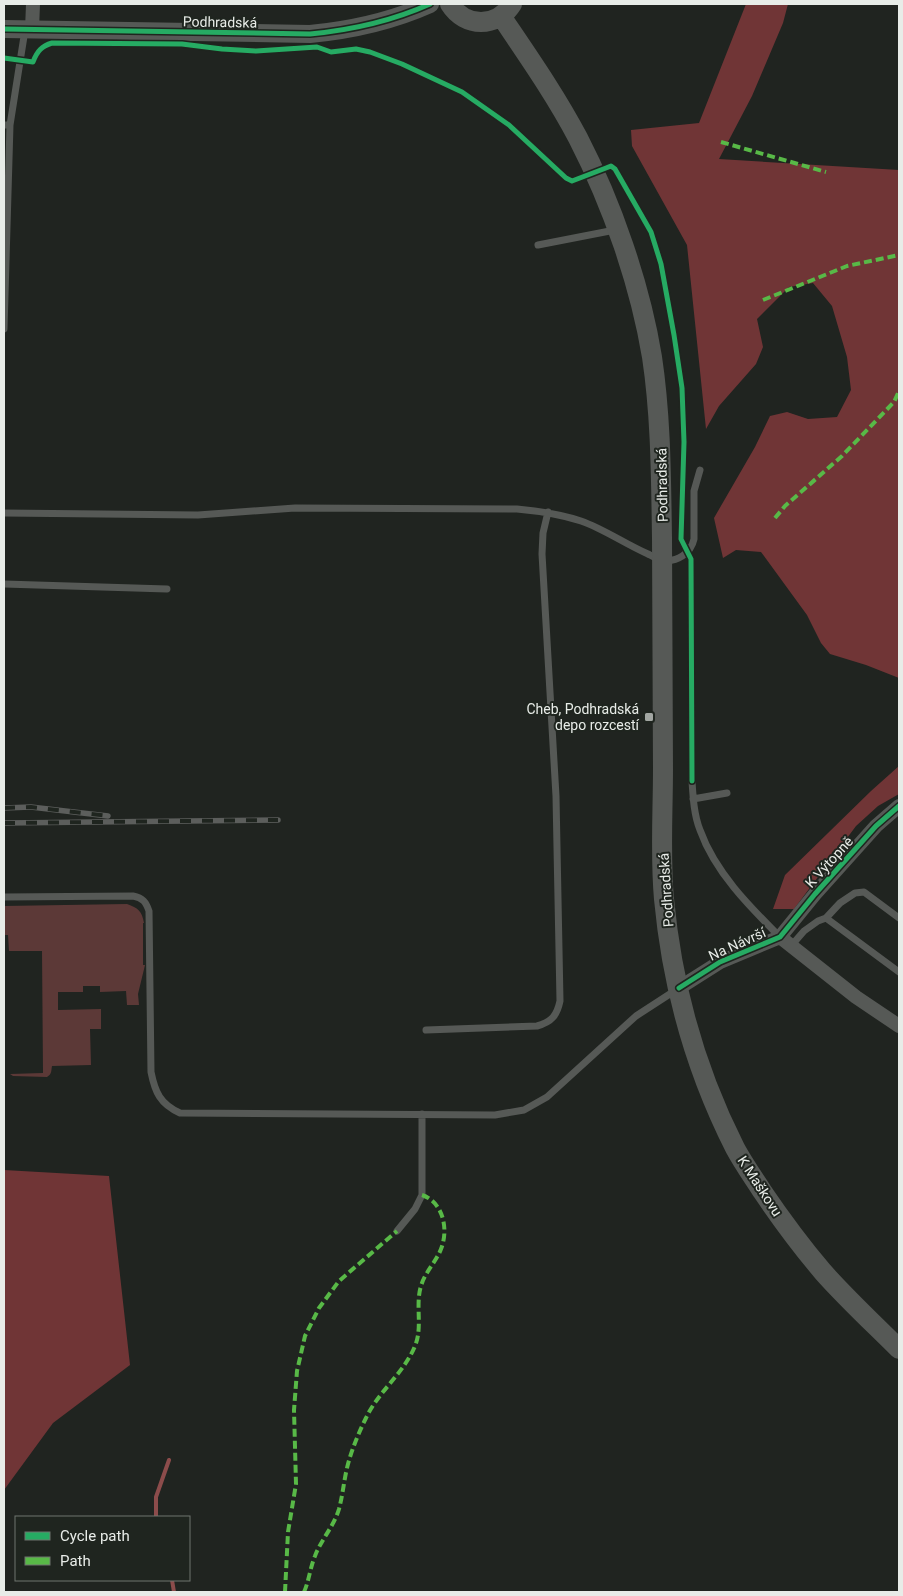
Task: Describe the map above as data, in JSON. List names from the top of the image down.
{
  "streets": {
    "main road": ["Podhradská", "K Maškovu"],
    "street": ["K Výtopně", "Na Návrší"]
  },
  "crossings": [
    ["Podhradská", "Na Návrší"],
    ["Podhradská", "K Maškovu"],
    ["K Výtopně", "Na Návrší"],
    ["Na Návrší", "K Maškovu"]
  ],
  "places": {
    "transit": ["Cheb, Podhradská depo rozcestí"]
  },
  "legend": ["Cycle path", "Path"]
}
